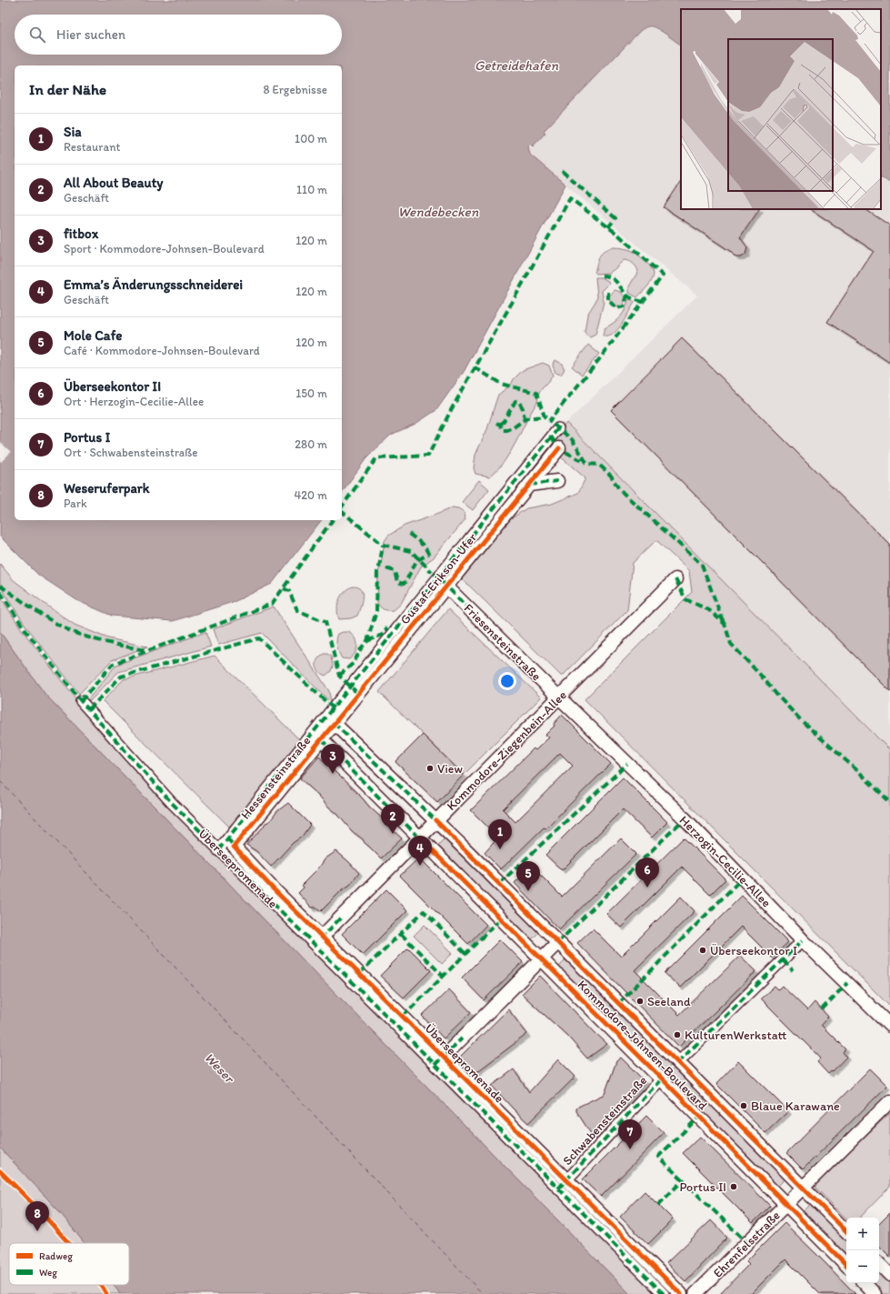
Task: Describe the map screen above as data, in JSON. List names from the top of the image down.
{
  "streets": {
    "street": [
      "Gustaf-Erikson-Ufer",
      "Friesensteinstraße",
      "Kommodore-Ziegenbein-Allee",
      "Hessensteinstraße",
      "Herzogin-Cecilie-Allee",
      "Überseepromenade",
      "Kommodore-Johnsen-Boulevard",
      "Schwabensteinstraße",
      "Ehrenfelsstraße"
    ]
  },
  "crossings": [
    ["Gustaf-Erikson-Ufer", "Friesensteinstraße"],
    ["Gustaf-Erikson-Ufer", "Hessensteinstraße"],
    ["Gustaf-Erikson-Ufer", "Kommodore-Johnsen-Boulevard"],
    ["Friesensteinstraße", "Kommodore-Ziegenbein-Allee"],
    ["Friesensteinstraße", "Herzogin-Cecilie-Allee"],
    ["Kommodore-Ziegenbein-Allee", "Herzogin-Cecilie-Allee"],
    ["Kommodore-Ziegenbein-Allee", "Überseepromenade"],
    ["Kommodore-Ziegenbein-Allee", "Kommodore-Johnsen-Boulevard"],
    ["Hessensteinstraße", "Überseepromenade"],
    ["Hessensteinstraße", "Kommodore-Johnsen-Boulevard"],
    ["Überseepromenade", "Schwabensteinstraße"],
    ["Kommodore-Johnsen-Boulevard", "Schwabensteinstraße"],
    ["Kommodore-Johnsen-Boulevard", "Ehrenfelsstraße"]
  ],
  "water": ["Getreidehafen", "Wendebecken", "Weser"],
  "places": [
    "View",
    "Überseekontor I",
    "Seeland",
    "KulturenWerkstatt",
    "Blaue Karawane",
    "Portus II"
  ],
  "legend": ["Radweg", "Weg"],
  "page": {
    "search": "Hier suchen",
    "heading": ["In der Nähe", "8 Ergebnisse"],
    "list": [
      {
        "mark": "1",
        "name": "Sia",
        "note": "Restaurant",
        "value": "100 m"
      },
      {
        "mark": "2",
        "name": "All About Beauty",
        "note": "Geschäft",
        "value": "110 m"
      },
      {
        "mark": "3",
        "name": "fitbox",
        "note": "Sport · Kommodore-Johnsen-Boulevard",
        "value": "120 m"
      },
      {
        "mark": "4",
        "name": "Emma’s Änderungsschneiderei",
        "note": "Geschäft",
        "value": "120 m"
      },
      {
        "mark": "5",
        "name": "Mole Cafe",
        "note": "Café · Kommodore-Johnsen-Boulevard",
        "value": "120 m"
      },
      {
        "mark": "6",
        "name": "Überseekontor II",
        "note": "Ort · Herzogin-Cecilie-Allee",
        "value": "150 m"
      },
      {
        "mark": "7",
        "name": "Portus I",
        "note": "Ort · Schwabensteinstraße",
        "value": "280 m"
      },
      {
        "mark": "8",
        "name": "Weseruferpark",
        "note": "Park",
        "value": "420 m"
      }
    ],
    "pins": [
      "3",
      "2",
      "1",
      "4",
      "6",
      "5",
      "7",
      "8"
    ],
    "map_buttons": ["+", "−"]
  }
}
